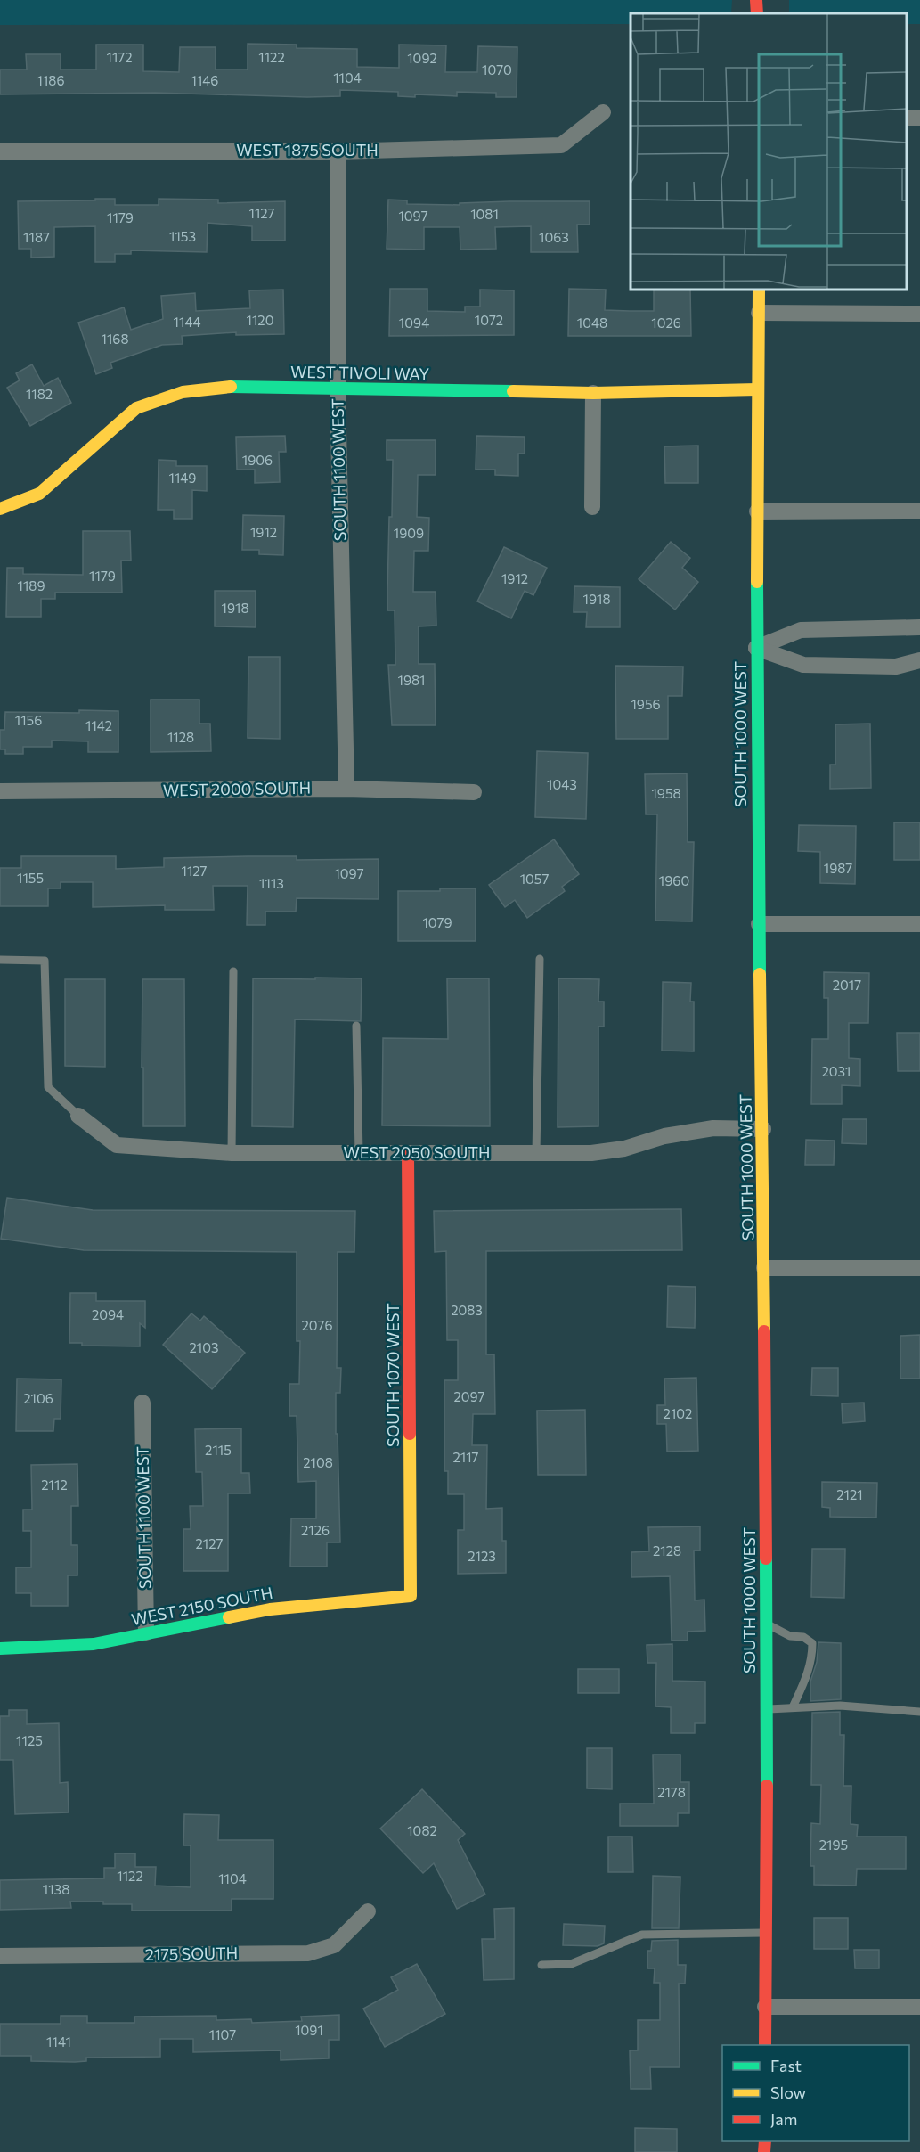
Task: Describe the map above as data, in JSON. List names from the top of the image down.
{
  "streets": {
    "main road": [
      "WEST TIVOLI WAY",
      "SOUTH 1000 WEST",
      "SOUTH 1070 WEST",
      "WEST 2150 SOUTH"
    ],
    "street": [
      "WEST 1875 SOUTH",
      "SOUTH 1100 WEST",
      "WEST 2000 SOUTH",
      "WEST 2050 SOUTH",
      "2175 SOUTH"
    ]
  },
  "crossings": [
    ["WEST 1875 SOUTH", "SOUTH 1100 WEST"],
    ["WEST TIVOLI WAY", "SOUTH 1100 WEST"],
    ["WEST TIVOLI WAY", "SOUTH 1000 WEST"],
    ["SOUTH 1100 WEST", "WEST 2000 SOUTH"],
    ["SOUTH 1100 WEST", "WEST 2150 SOUTH"],
    ["SOUTH 1000 WEST", "WEST 2050 SOUTH"],
    ["WEST 2050 SOUTH", "SOUTH 1070 WEST"],
    ["SOUTH 1070 WEST", "WEST 2150 SOUTH"]
  ],
  "house_numbers": [
    "1172",
    "1122",
    "1092",
    "1070",
    "1104",
    "1186",
    "1146",
    "1127",
    "1081",
    "1097",
    "1179",
    "1153",
    "1187",
    "1063",
    "1120",
    "1072",
    "1144",
    "1094",
    "1048",
    "1026",
    "1168",
    "1182",
    "1906",
    "1149",
    "1912",
    "1909",
    "1179",
    "1912",
    "1189",
    "1918",
    "1918",
    "1981",
    "1956",
    "1156",
    "1142",
    "1128",
    "1043",
    "1958",
    "1987",
    "1127",
    "1097",
    "1155",
    "1057",
    "1960",
    "1113",
    "1079",
    "2017",
    "2031",
    "2083",
    "2094",
    "2076",
    "2103",
    "2097",
    "2106",
    "2102",
    "2115",
    "2117",
    "2108",
    "2112",
    "2121",
    "2126",
    "2127",
    "2128",
    "2123",
    "1125",
    "2178",
    "1082",
    "2195",
    "1122",
    "1104",
    "1138",
    "1091",
    "1107",
    "1141"
  ],
  "legend": ["Fast", "Slow", "Jam"]
}
